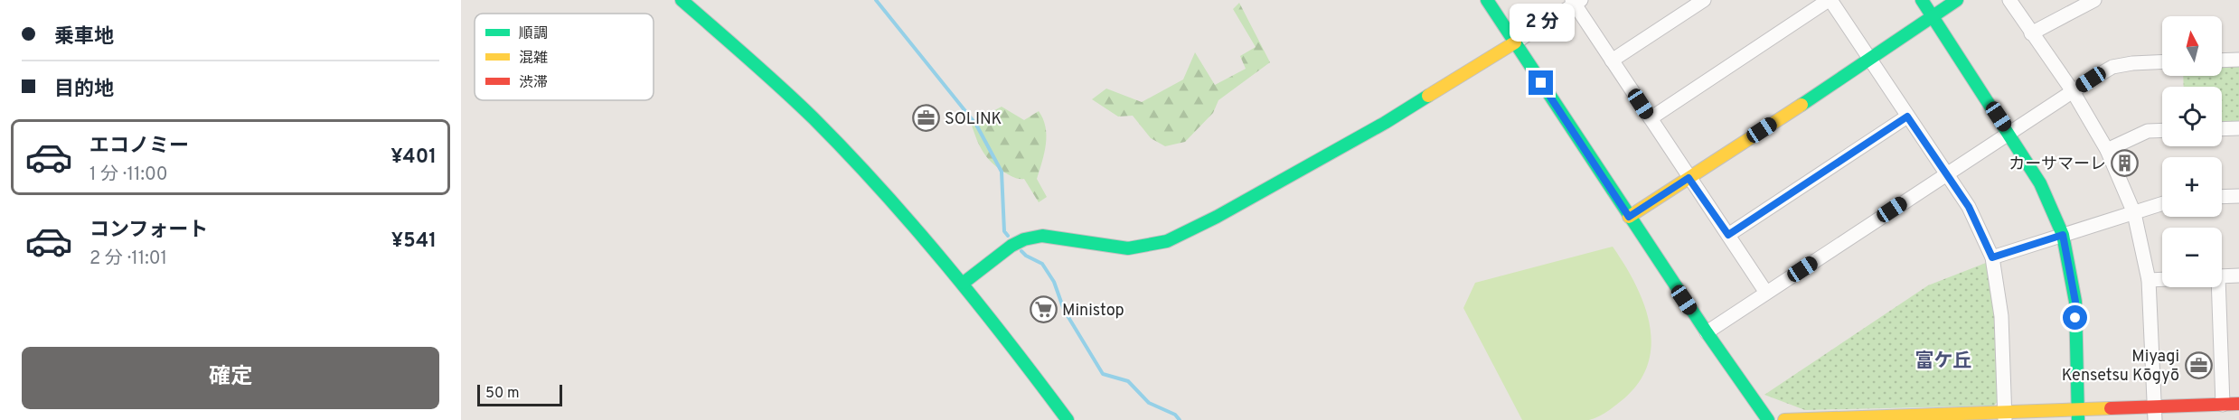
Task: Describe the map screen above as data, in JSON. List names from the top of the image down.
{
  "districts": ["富ケ丘"],
  "places": {
    "office": ["SOLINK", "Miyagi Kensetsu Kōgyō"],
    "building": ["カーサマーレ"],
    "supermarket": ["Ministop"]
  },
  "legend": ["順調", "混雑", "渋滞"],
  "scale_bar": "50 m",
  "north": "top",
  "page": {
    "banner": ["乗車地", "目的地"],
    "bubble": "2 分",
    "map_buttons": ["+", "−"],
    "list": [
      {
        "name": "エコノミー",
        "note": "1 分 · 11:00",
        "value": "¥401"
      },
      {
        "name": "コンフォート",
        "note": "2 分 · 11:01",
        "value": "¥541"
      }
    ],
    "buttons": "確定",
    "scale": "50 m"
  }
}
